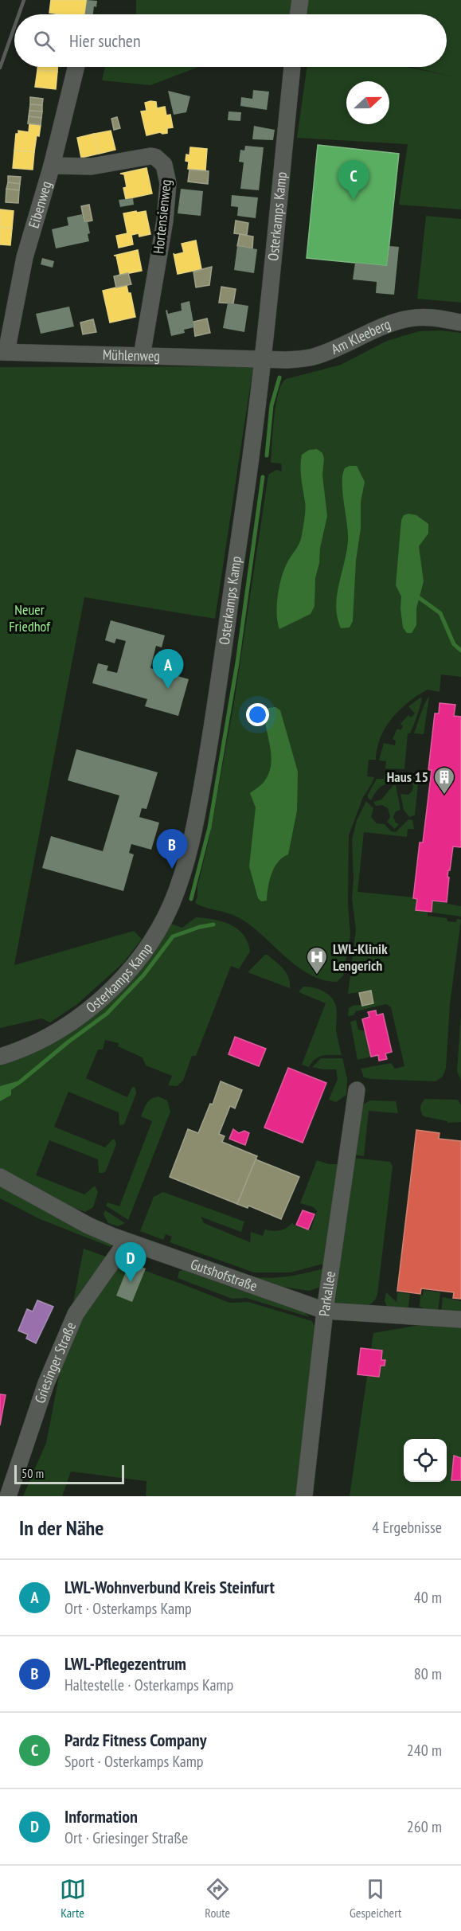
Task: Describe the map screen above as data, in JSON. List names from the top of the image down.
{
  "streets": {
    "street": [
      "Eibenweg",
      "Hortensienweg",
      "Osterkamps Kamp",
      "Am Kleeberg",
      "Mühlenweg",
      "Gutshofstraße",
      "Parkallee",
      "Griesinger Straße"
    ]
  },
  "crossings": [
    ["Eibenweg", "Hortensienweg"],
    ["Eibenweg", "Mühlenweg"],
    ["Hortensienweg", "Mühlenweg"],
    ["Osterkamps Kamp", "Am Kleeberg"],
    ["Osterkamps Kamp", "Mühlenweg"],
    ["Am Kleeberg", "Mühlenweg"],
    ["Gutshofstraße", "Parkallee"],
    ["Gutshofstraße", "Griesinger Straße"]
  ],
  "parks": ["Neuer Friedhof"],
  "places": {
    "building": ["Haus 15"],
    "hospital": ["LWL-Klinik Lengerich"]
  },
  "scale_bar": "50 m",
  "north": "right",
  "page": {
    "search": "Hier suchen",
    "pins": [
      "C",
      "A",
      "B",
      "D"
    ],
    "scale": "50 m",
    "heading": ["In der Nähe", "4 Ergebnisse"],
    "list": [
      {
        "mark": "A",
        "name": "LWL-Wohnverbund Kreis Steinfurt",
        "note": "Ort · Osterkamps Kamp",
        "value": "40 m"
      },
      {
        "mark": "B",
        "name": "LWL-Pflegezentrum",
        "note": "Haltestelle · Osterkamps Kamp",
        "value": "80 m"
      },
      {
        "mark": "C",
        "name": "Pardz Fitness Company",
        "note": "Sport · Osterkamps Kamp",
        "value": "240 m"
      },
      {
        "mark": "D",
        "name": "Information",
        "note": "Ort · Griesinger Straße",
        "value": "260 m"
      }
    ],
    "nav": ["Karte", "Route", "Gespeichert"]
  }
}
